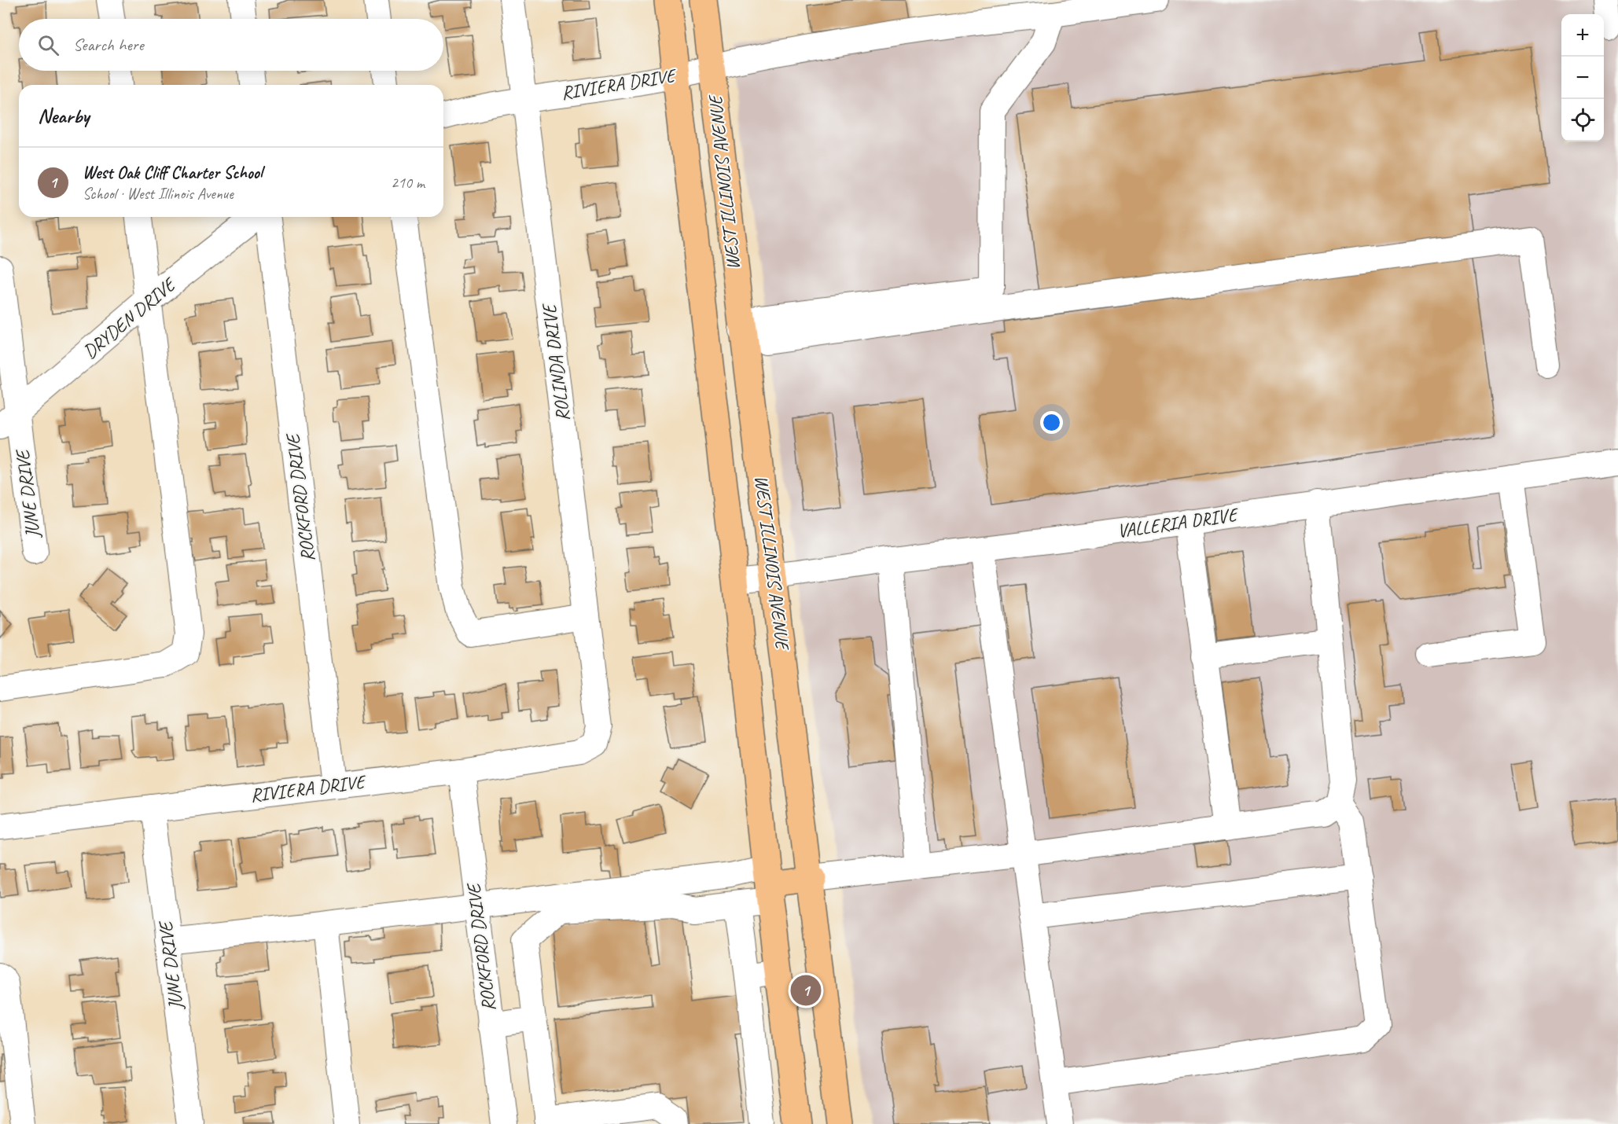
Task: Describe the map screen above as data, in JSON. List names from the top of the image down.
{
  "streets": {
    "main road": ["WEST ILLINOIS AVENUE"],
    "street": [
      "RIVIERA DRIVE",
      "DRYDEN DRIVE",
      "ROLINDA DRIVE",
      "JUNE DRIVE",
      "ROCKFORD DRIVE",
      "VALLERIA DRIVE"
    ]
  },
  "crossings": [
    ["RIVIERA DRIVE", "WEST ILLINOIS AVENUE"],
    ["RIVIERA DRIVE", "ROLINDA DRIVE"],
    ["RIVIERA DRIVE", "JUNE DRIVE"],
    ["RIVIERA DRIVE", "ROCKFORD DRIVE"],
    ["WEST ILLINOIS AVENUE", "VALLERIA DRIVE"],
    ["DRYDEN DRIVE", "JUNE DRIVE"]
  ],
  "page": {
    "map_buttons": ["+", "−"],
    "search": "Search here",
    "heading": "Nearby",
    "list": [
      {
        "mark": "1",
        "name": "West Oak Cliff Charter School",
        "note": "School · West Illinois Avenue",
        "value": "210 m"
      }
    ],
    "pins": "1"
  }
}
